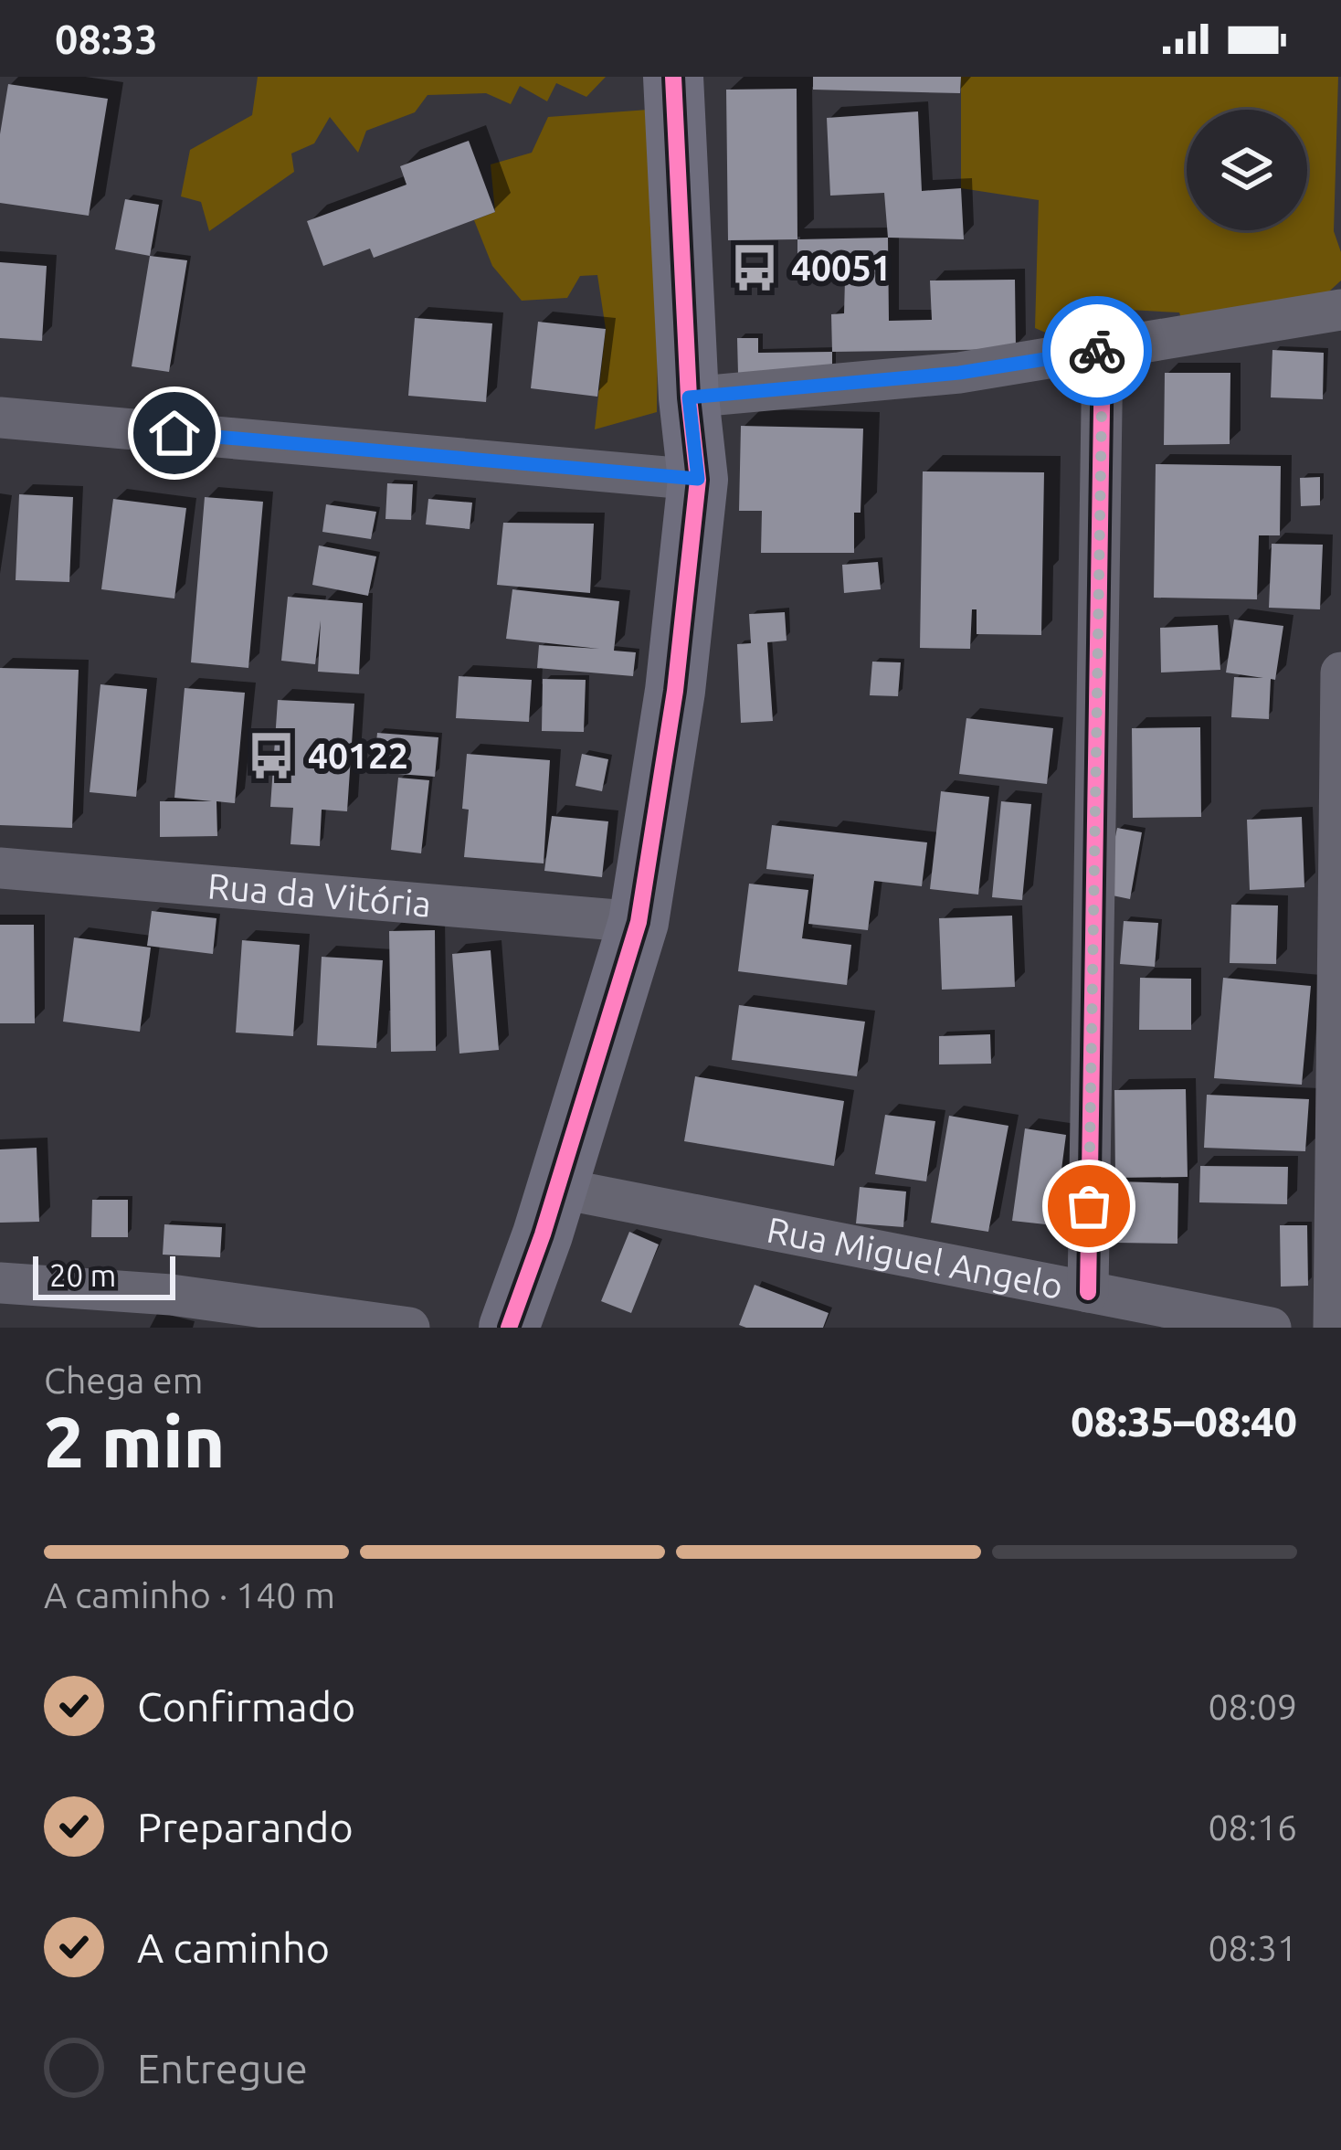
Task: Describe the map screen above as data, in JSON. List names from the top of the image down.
{
  "streets": {
    "street": ["Rua da Vitória", "Rua Miguel Angelo"]
  },
  "places": {
    "bus stop": ["40051", "40122"]
  },
  "scale_bar": "20 m",
  "page": {
    "status": "08:33",
    "scale": "20 m",
    "heading": ["2 min", "Chega em", "08:35–08:40"],
    "bar": "A caminho · 140 m",
    "list": [
      ["Confirmado", "08:09"],
      ["Preparando", "08:16"],
      ["A caminho", "08:31"],
      "Entregue"
    ]
  }
}
